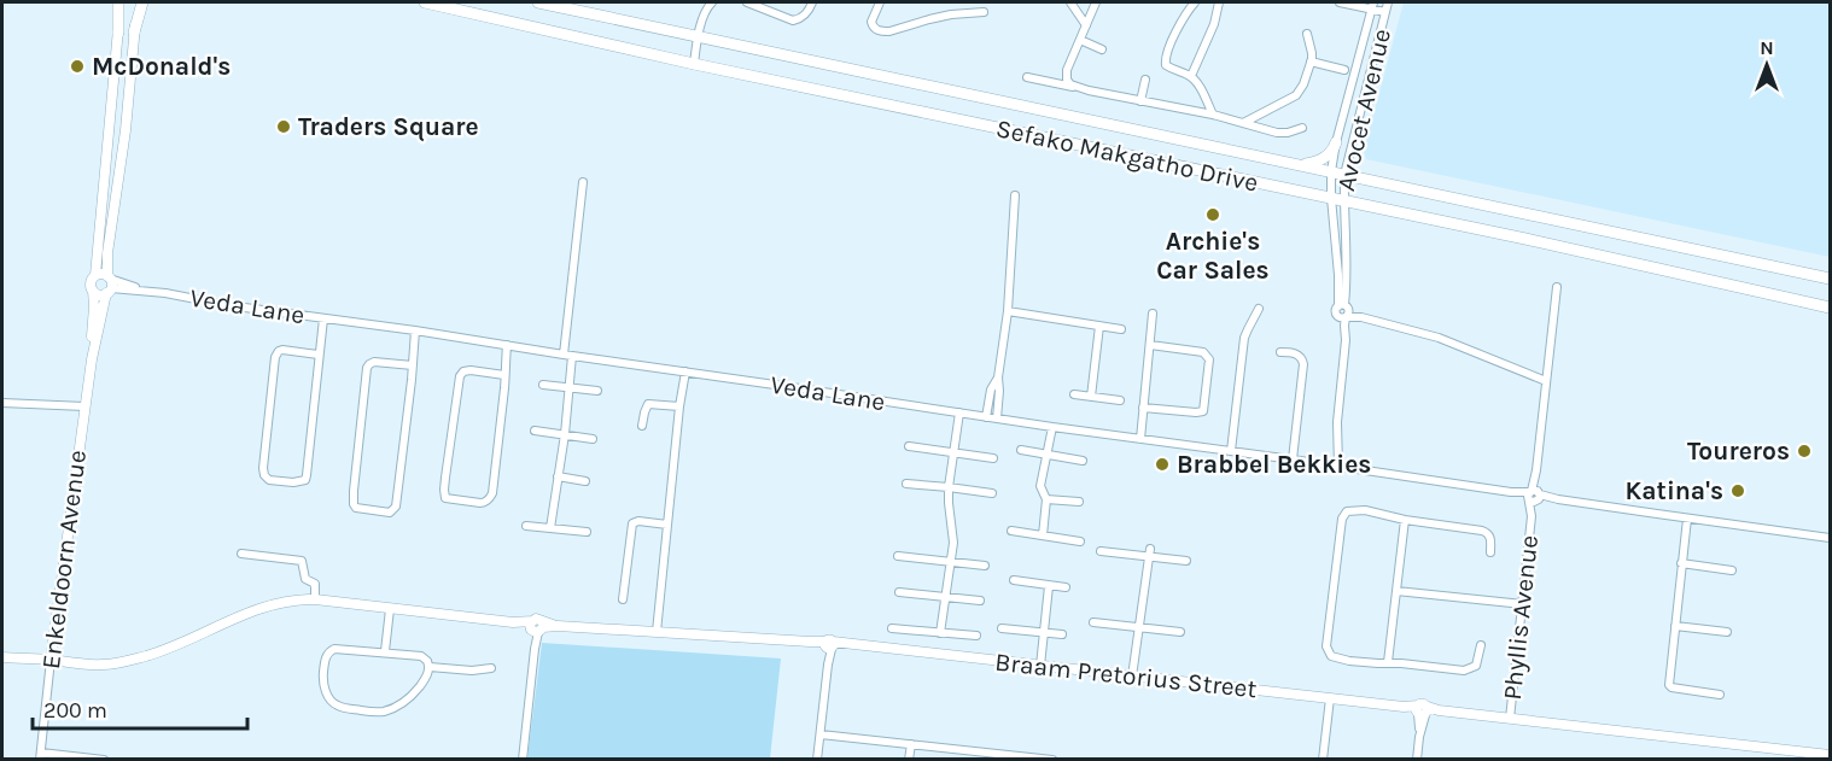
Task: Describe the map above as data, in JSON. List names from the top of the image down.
{
  "streets": {
    "main road": ["Sefako Makgatho Drive"],
    "street": [
      "Avocet Avenue",
      "Veda Lane",
      "Enkeldoorn Avenue",
      "Phyllis Avenue",
      "Braam Pretorius Street"
    ]
  },
  "crossings": [
    ["Avocet Avenue", "Sefako Makgatho Drive"],
    ["Veda Lane", "Enkeldoorn Avenue"],
    ["Veda Lane", "Phyllis Avenue"],
    ["Enkeldoorn Avenue", "Braam Pretorius Street"]
  ],
  "places": [
    "McDonald's",
    "Traders Square",
    "Archie's Car Sales",
    "Toureros",
    "Brabbel Bekkies",
    "Katina's"
  ],
  "scale_bar": "200 m",
  "north": "top"
}
